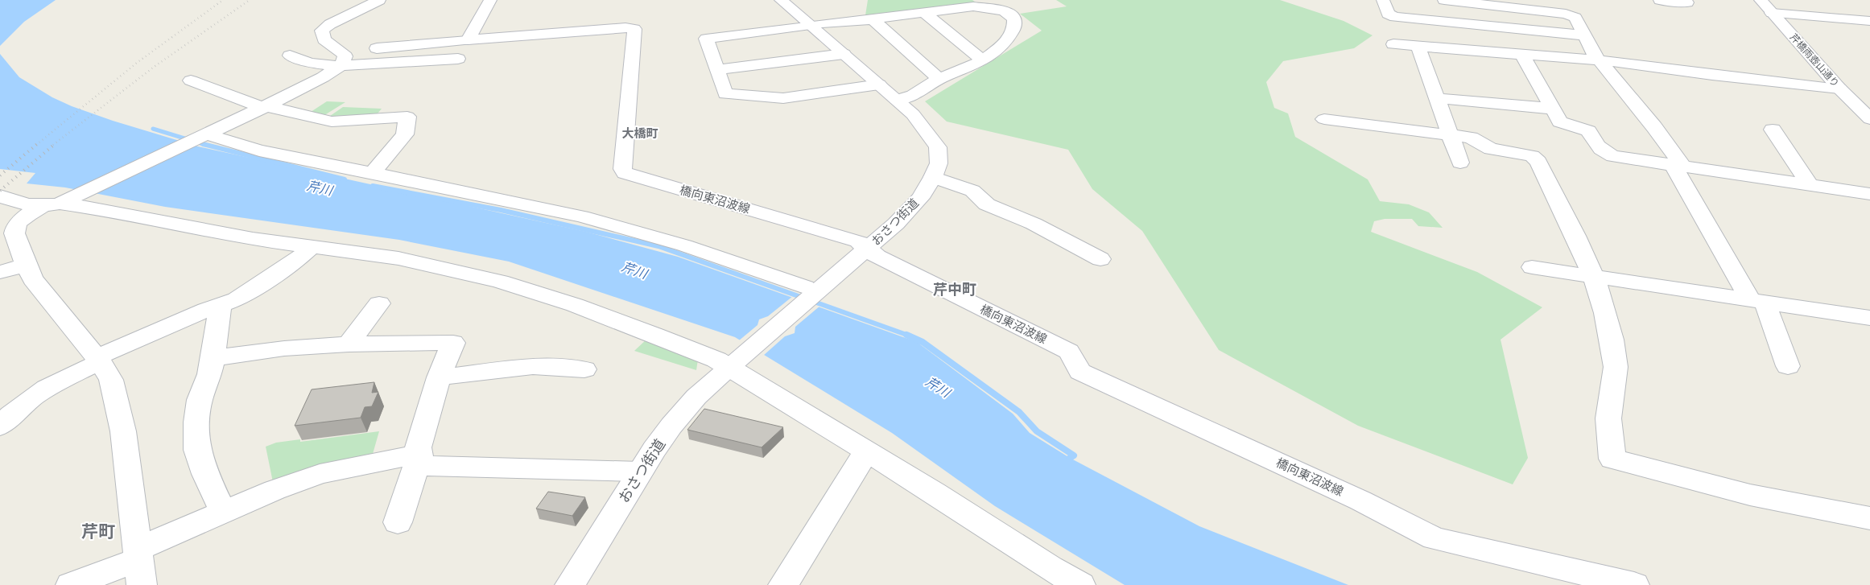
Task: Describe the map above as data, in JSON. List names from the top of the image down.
{
  "streets": {
    "street": ["芹橋雨壺山通り", "橋向東沼波線", "おさつ街道"]
  },
  "crossings": [
    ["橋向東沼波線", "おさつ街道"]
  ],
  "districts": ["大橋町", "芹中町", "芹町"],
  "water": ["芹川"]
}
